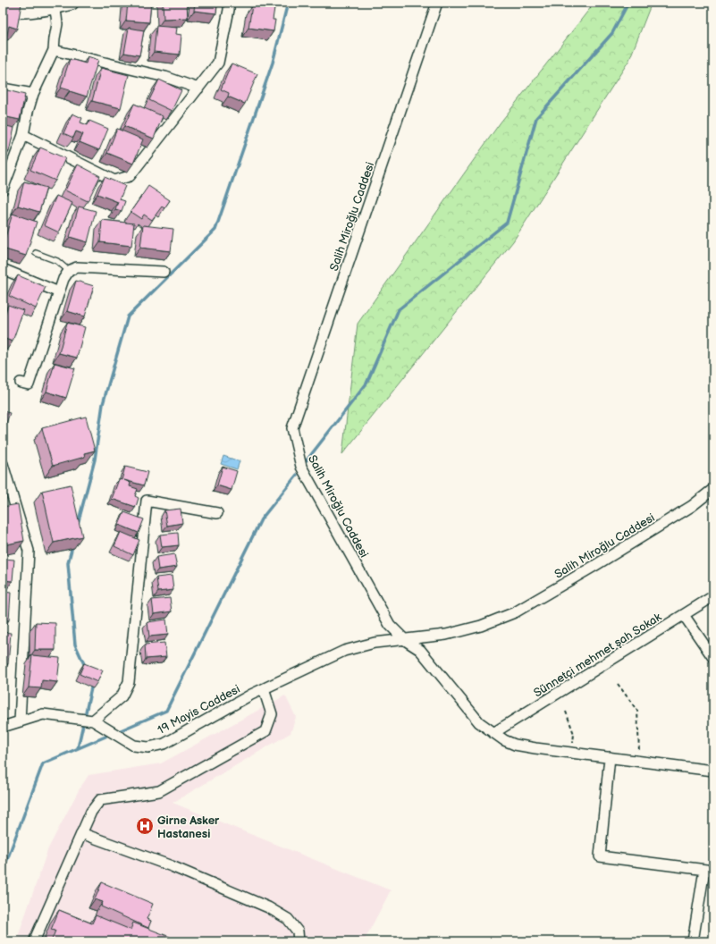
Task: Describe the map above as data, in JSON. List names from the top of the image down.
{
  "streets": {
    "street": ["Salih Miroğlu Caddesi", "Sünnetçi mehmet şah Sokak", "19 Mayis Caddesi"]
  },
  "crossings": [
    ["Salih Miroğlu Caddesi", "19 Mayis Caddesi"]
  ],
  "places": {
    "hospital": ["Girne Asker Hastanesi"]
  }
}
